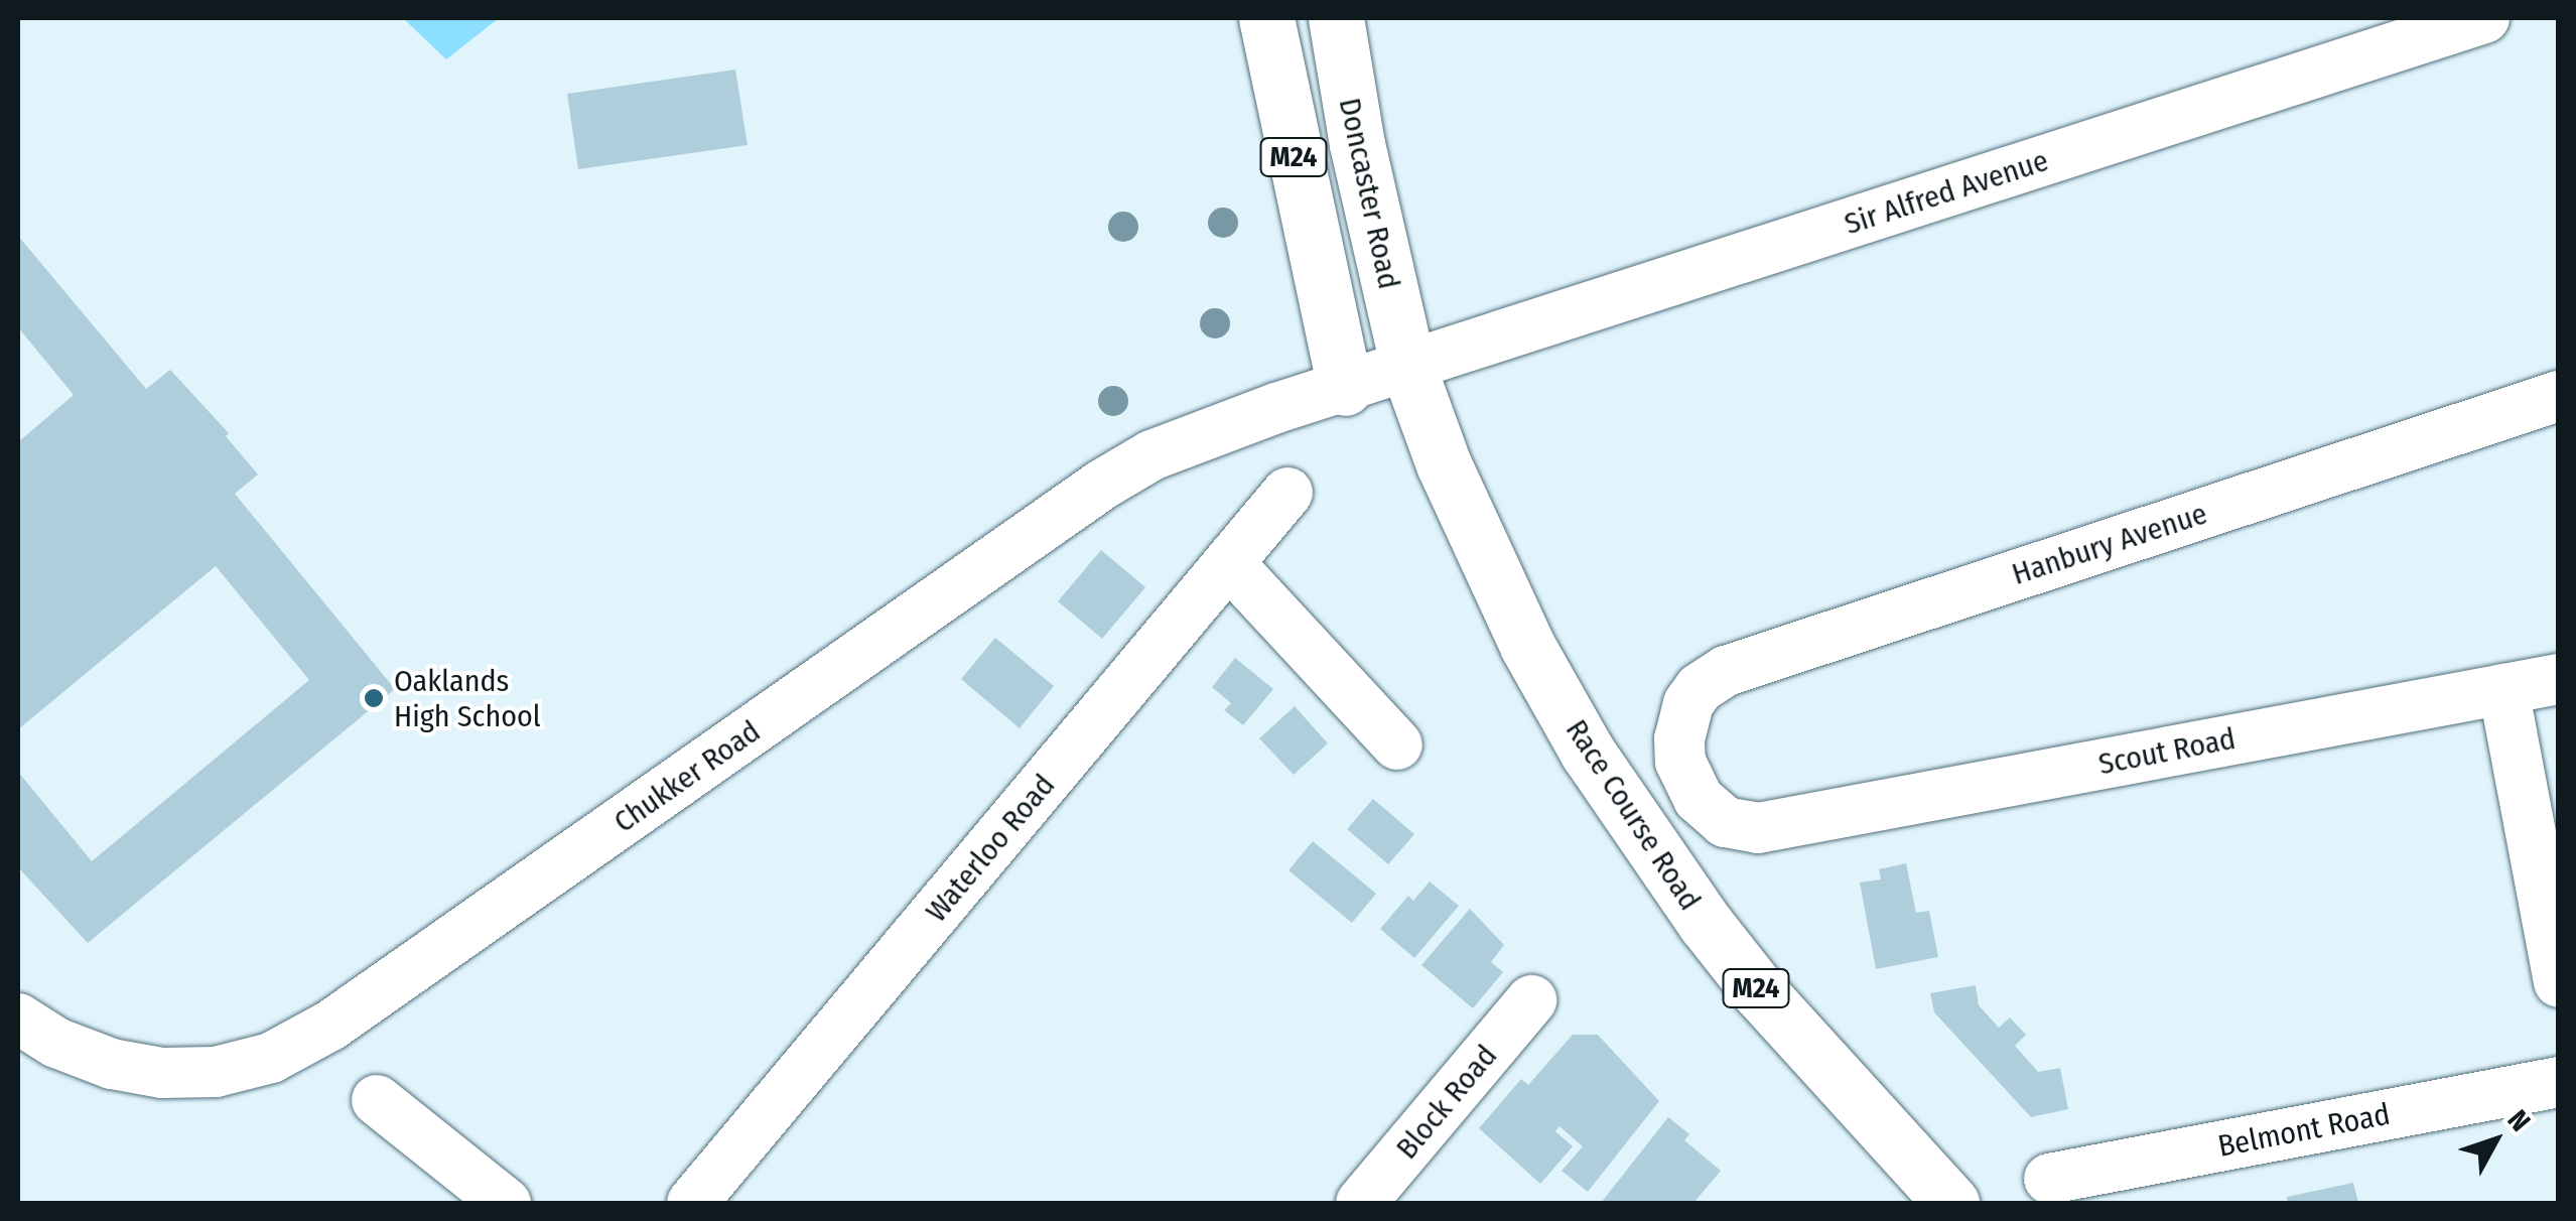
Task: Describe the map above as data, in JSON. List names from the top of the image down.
{
  "streets": {
    "main road": ["M24", "Doncaster Road", "Race Course Road"],
    "street": [
      "Sir Alfred Avenue",
      "Hanbury Avenue",
      "Scout Road",
      "Chukker Road",
      "Waterloo Road",
      "Block Road",
      "Belmont Road"
    ]
  },
  "crossings": [
    ["M24", "Sir Alfred Avenue"],
    ["M24", "Chukker Road"],
    ["Sir Alfred Avenue", "Doncaster Road"],
    ["Sir Alfred Avenue", "Chukker Road"],
    ["Sir Alfred Avenue", "Race Course Road"],
    ["Doncaster Road", "Race Course Road"],
    ["Hanbury Avenue", "Scout Road"]
  ],
  "places": ["Oaklands High School"],
  "north": "top right"
}
